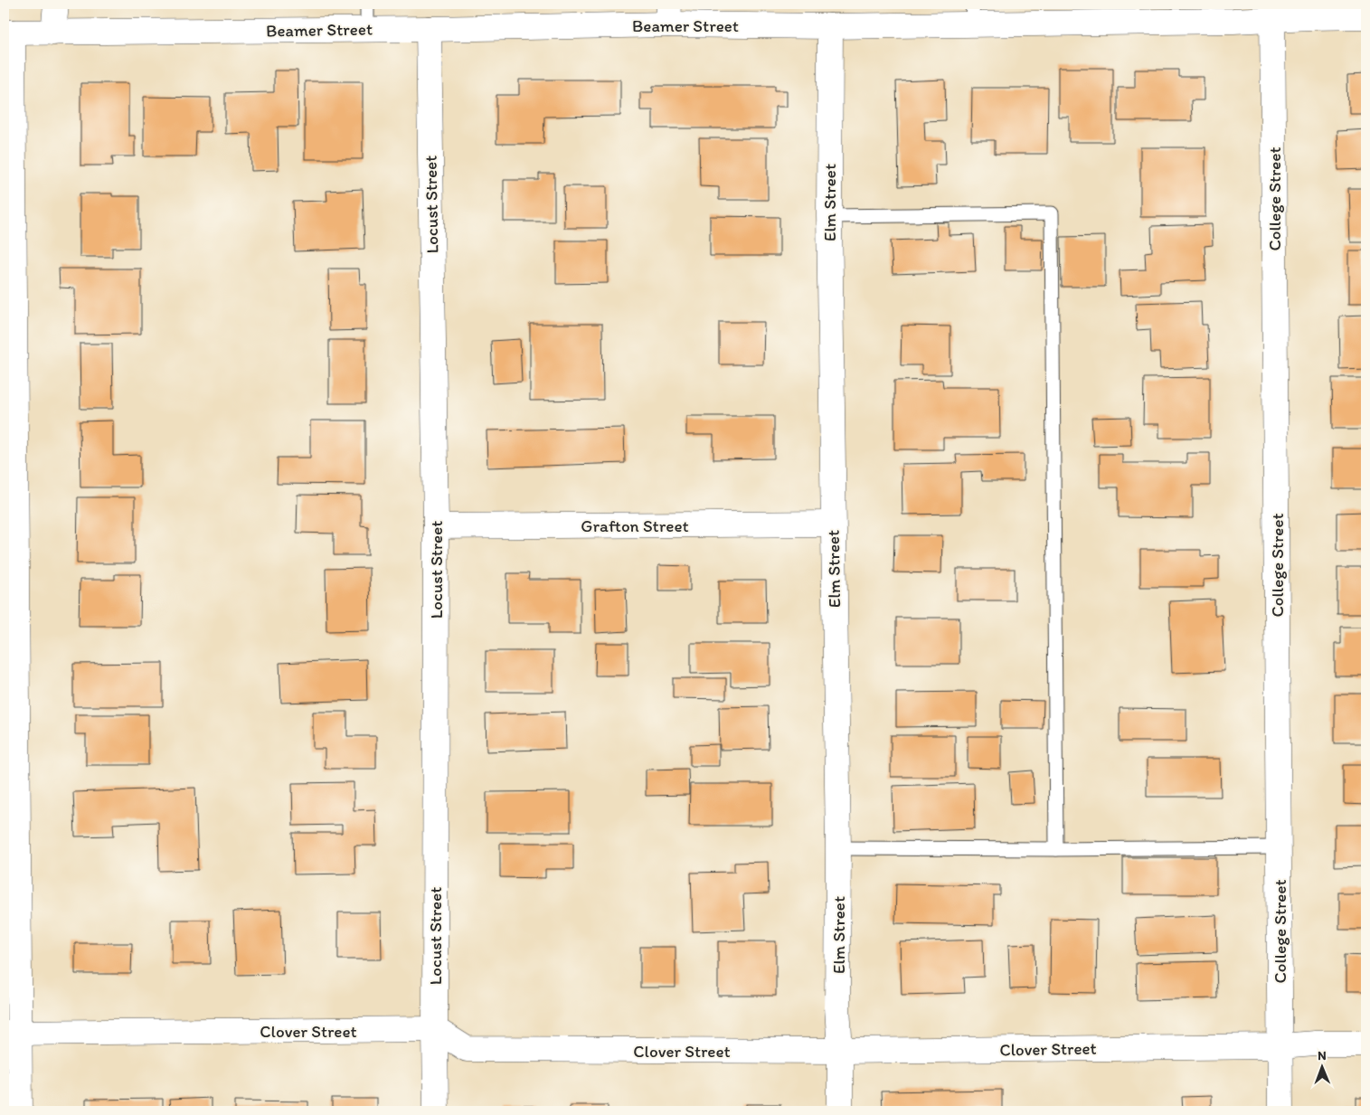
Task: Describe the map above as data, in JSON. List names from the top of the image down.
{
  "streets": {
    "street": [
      "Beamer Street",
      "College Street",
      "Elm Street",
      "Locust Street",
      "Grafton Street",
      "Clover Street"
    ]
  },
  "crossings": [
    ["Beamer Street", "College Street"],
    ["Beamer Street", "Elm Street"],
    ["Beamer Street", "Locust Street"],
    ["College Street", "Clover Street"],
    ["Elm Street", "Grafton Street"],
    ["Elm Street", "Clover Street"],
    ["Locust Street", "Grafton Street"],
    ["Locust Street", "Clover Street"]
  ],
  "north": "top"
}
